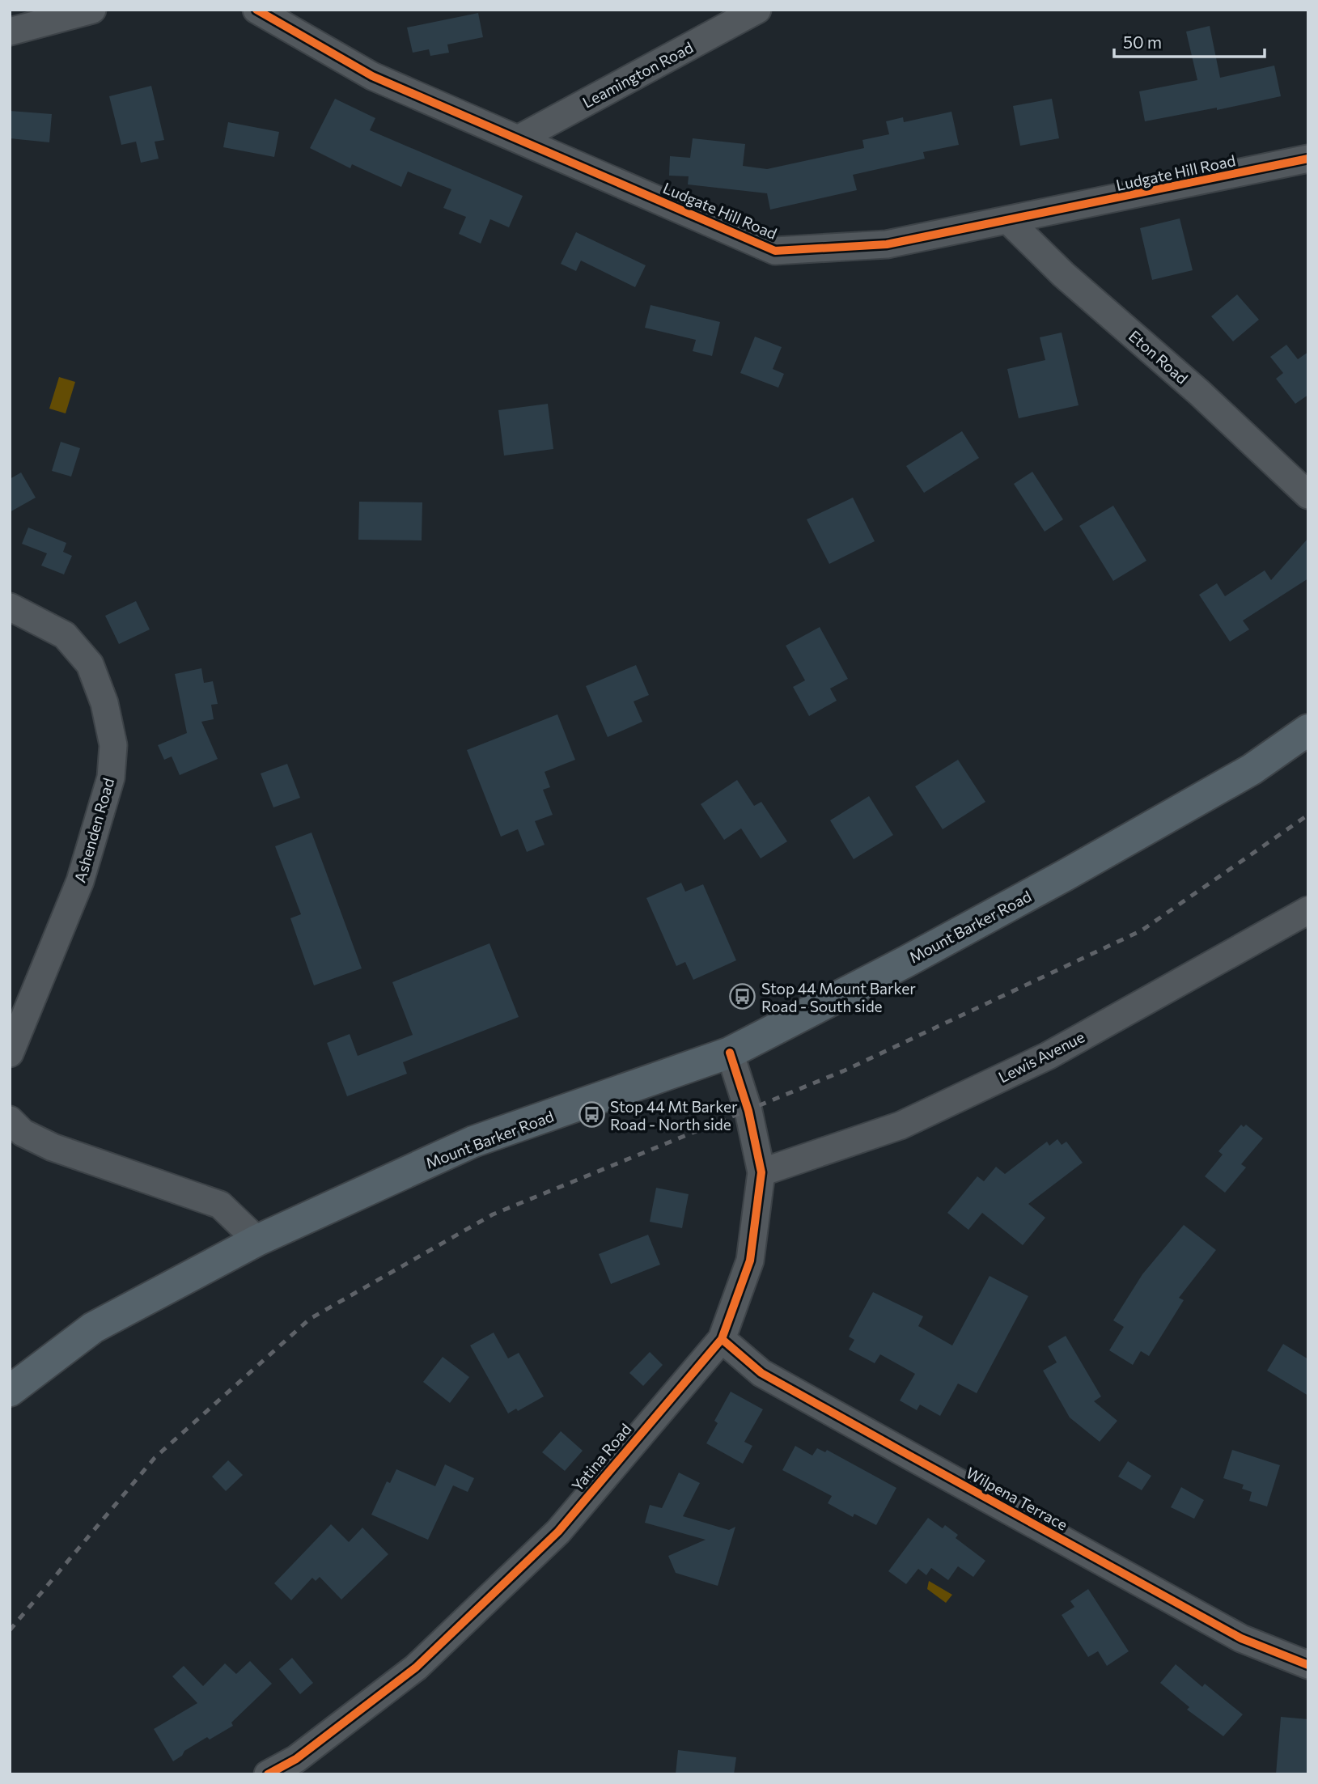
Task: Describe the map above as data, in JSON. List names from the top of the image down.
{
  "streets": {
    "main road": ["Mount Barker Road"],
    "street": [
      "Leamington Road",
      "Ludgate Hill Road",
      "Eton Road",
      "Ashenden Road",
      "Lewis Avenue",
      "Yatina Road",
      "Wilpena Terrace"
    ]
  },
  "crossings": [
    ["Leamington Road", "Ludgate Hill Road"],
    ["Ludgate Hill Road", "Eton Road"],
    ["Mount Barker Road", "Yatina Road"],
    ["Lewis Avenue", "Yatina Road"],
    ["Yatina Road", "Wilpena Terrace"]
  ],
  "places": {
    "bus stop": ["Stop 44 Mount Barker Road - South side", "Stop 44 Mt Barker Road - North side"]
  },
  "scale_bar": "50 m"
}
